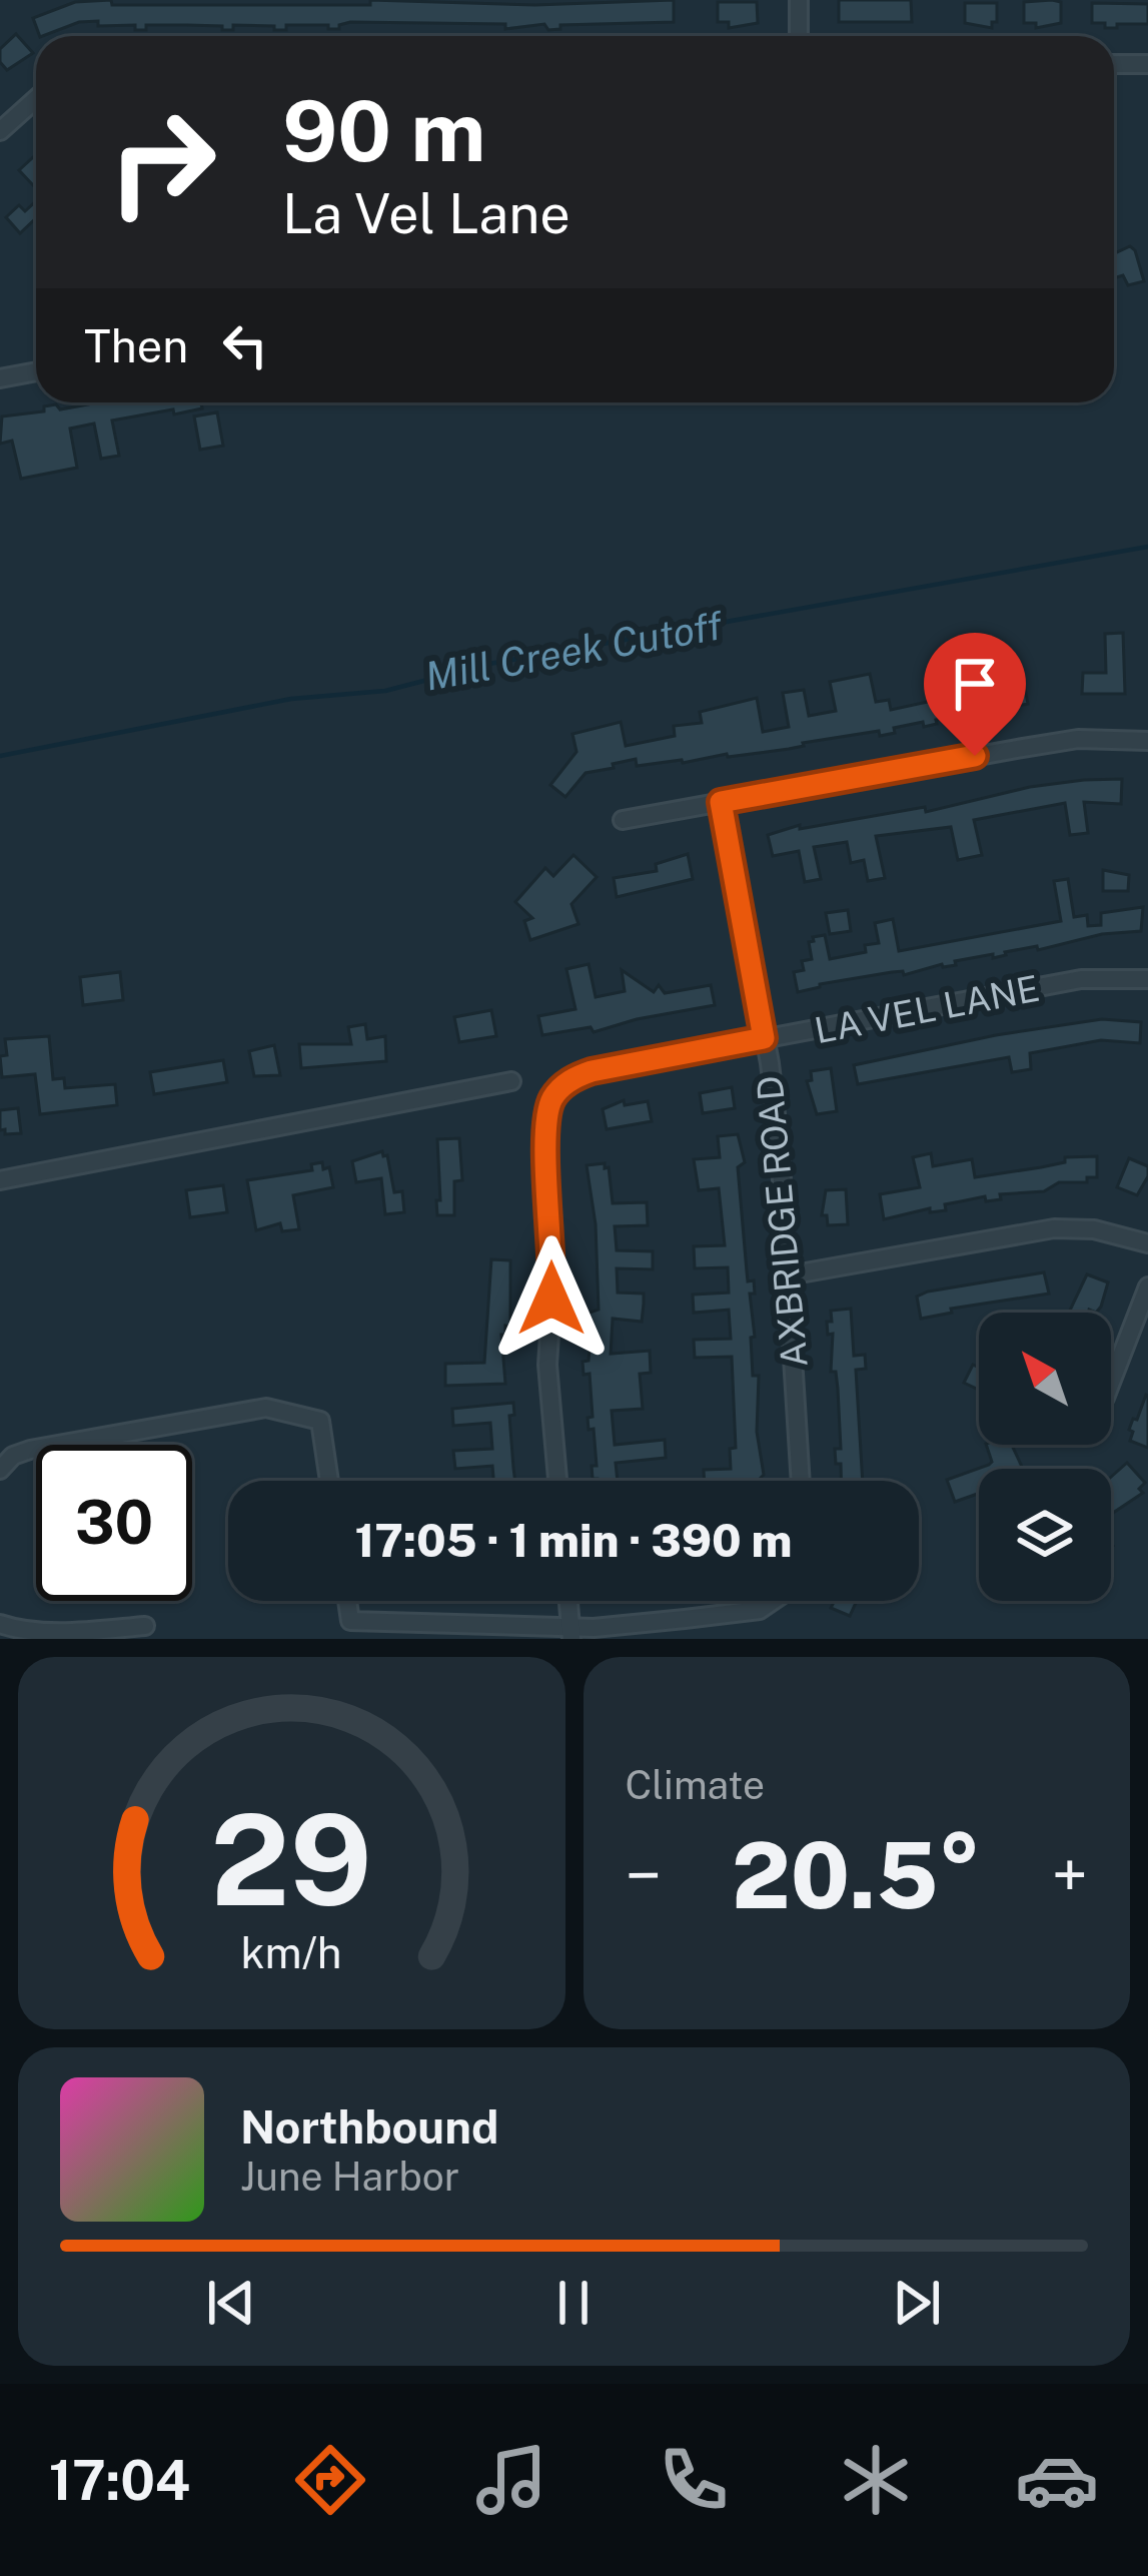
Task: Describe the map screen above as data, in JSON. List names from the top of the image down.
{
  "streets": {
    "street": ["LA VEL LANE", "AXBRIDGE ROAD"]
  },
  "crossings": [
    ["LA VEL LANE", "AXBRIDGE ROAD"]
  ],
  "water": ["Mill Creek Cutoff"],
  "north": "top left",
  "page": {
    "turn": ["90 m", "La Vel Lane"],
    "then": "Then",
    "limit": "30",
    "trip": "17:05 · 1 min · 390 m",
    "tile": "Climate",
    "heat": ["−", "20.5°", "+"],
    "song": ["Northbound", "June Harbor"],
    "tabs": "17:04",
    "gauge": ["29", "km/h"]
  }
}
